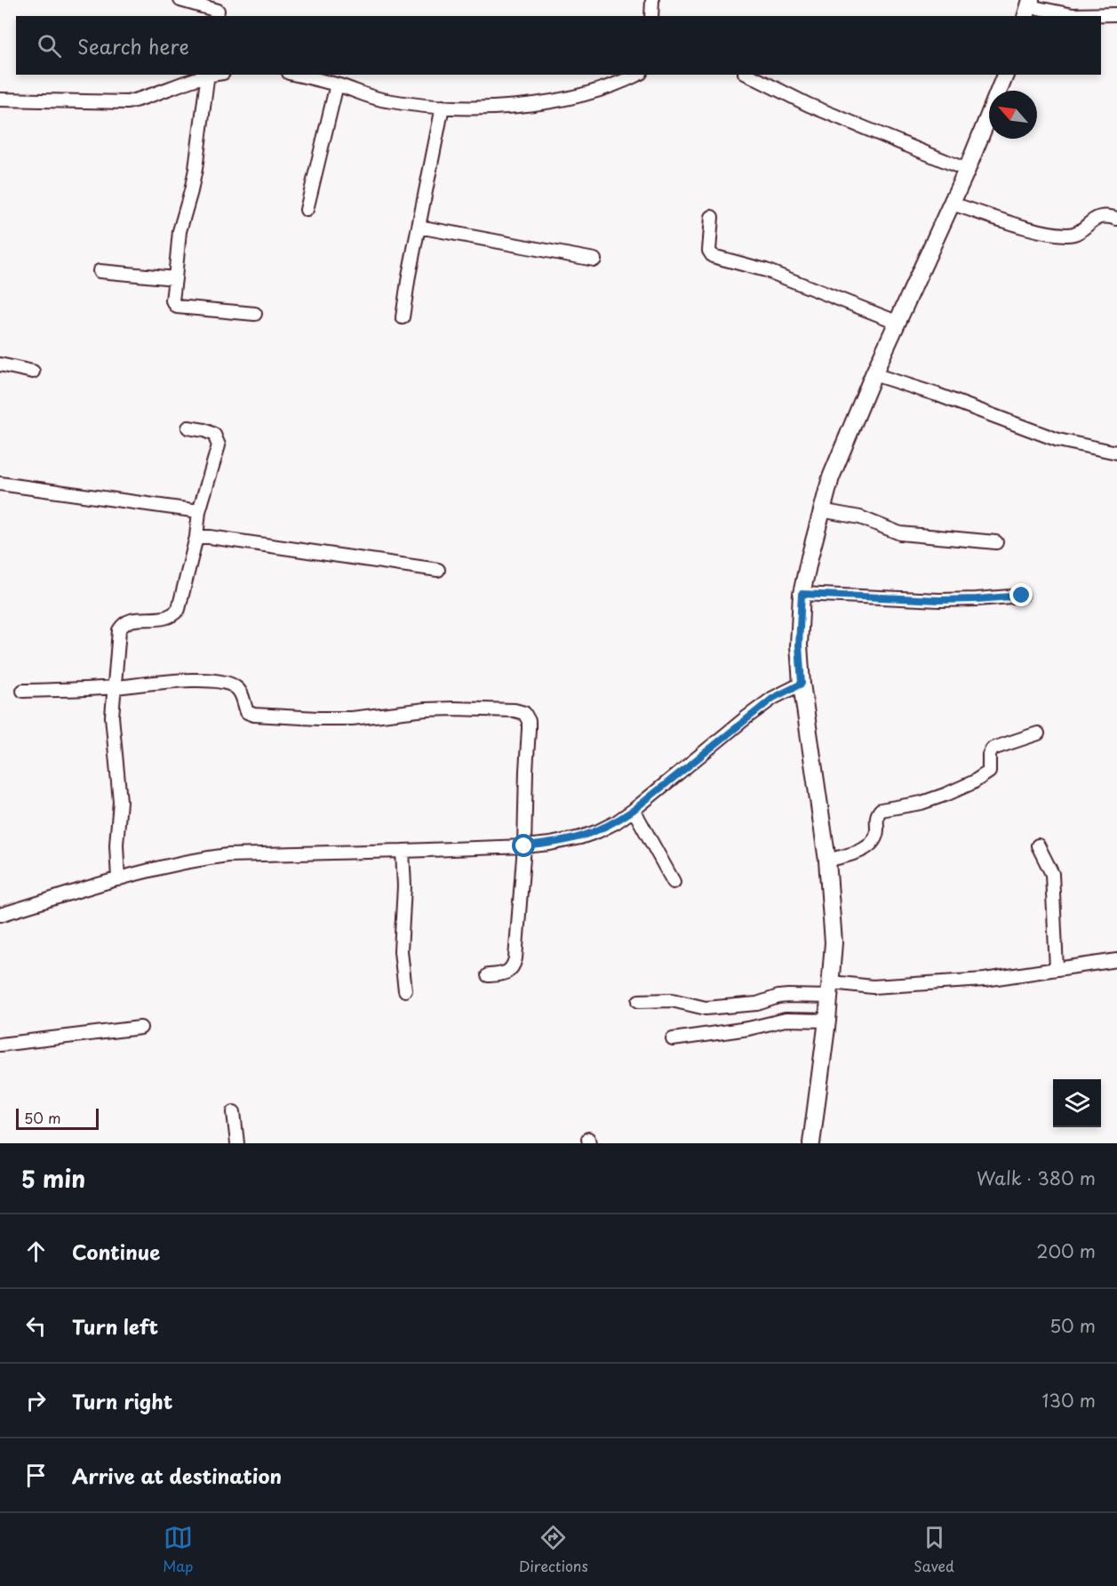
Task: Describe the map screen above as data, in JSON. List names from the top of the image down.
{
  "scale_bar": "50 m",
  "north": "top left",
  "page": {
    "search": "Search here",
    "scale": "50 m",
    "heading": ["5 min", "Walk · 380 m"],
    "list": [
      ["Continue", "200 m"],
      ["Turn left", "50 m"],
      ["Turn right", "130 m"],
      "Arrive at destination"
    ],
    "nav": ["Map", "Directions", "Saved"]
  }
}
